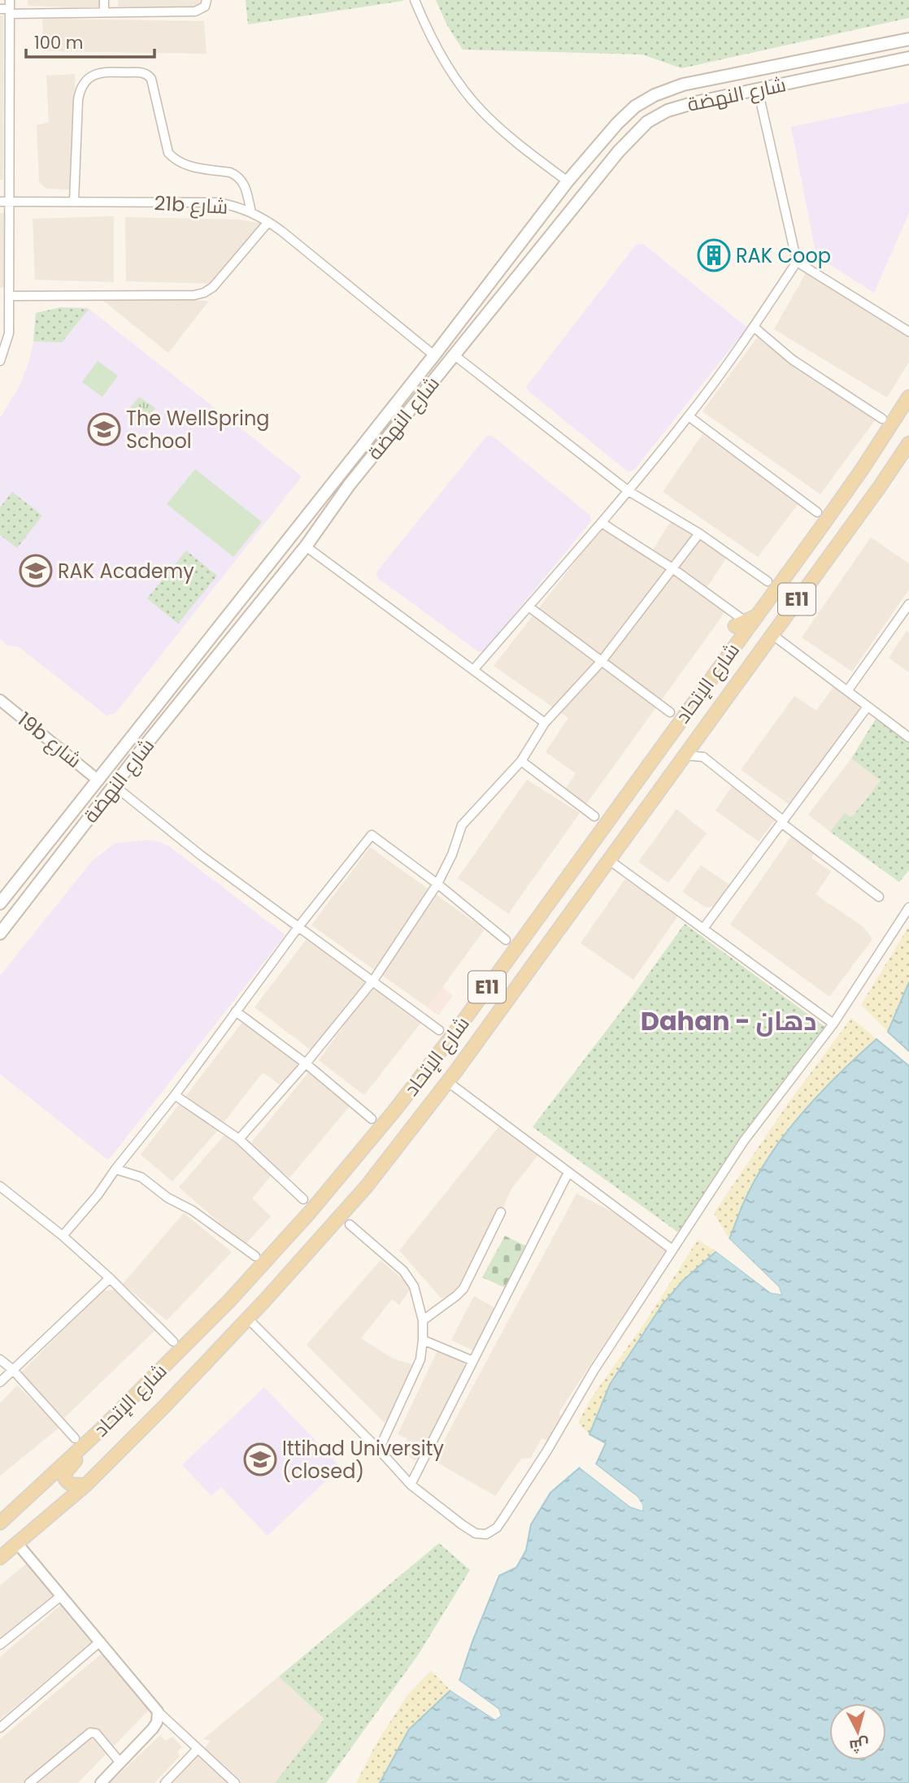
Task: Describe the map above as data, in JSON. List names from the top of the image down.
{
  "streets": {
    "main road": ["شارع النهضة", "E11", "شارع الإتحاد"],
    "street": ["21b شارع", "19b شارع"]
  },
  "crossings": [
    ["شارع النهضة", "21b شارع"],
    ["شارع النهضة", "19b شارع"]
  ],
  "districts": ["Dahan - دهان"],
  "places": {
    "building": ["RAK Coop"],
    "school or university": ["The WellSpring School", "RAK Academy", "Ittihad University (closed)"]
  },
  "scale_bar": "100 m",
  "north": "bottom"
}
